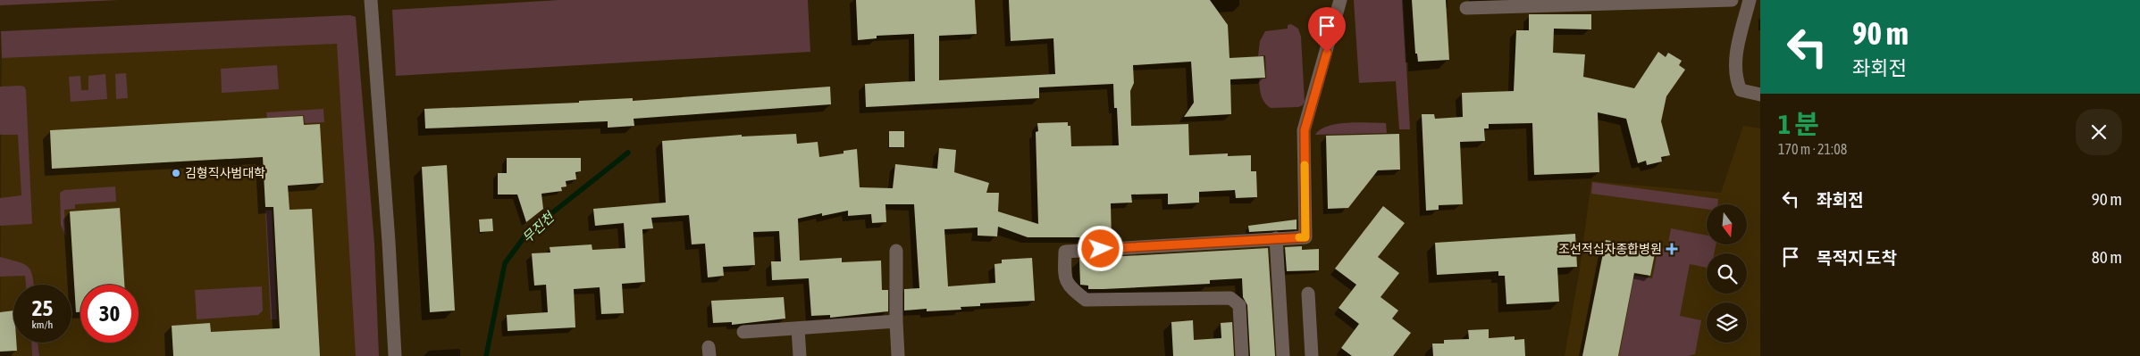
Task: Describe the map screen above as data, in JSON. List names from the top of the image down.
{
  "water": ["무진천"],
  "places": {
    "other": ["김형직사범대학"],
    "health": ["조선적십자종합병원"]
  },
  "north": "bottom",
  "page": {
    "turn": ["90 m", "좌회전"],
    "heading": ["1 분", "170 m · 21:08"],
    "list": [
      {
        "name": "좌회전",
        "value": "90 m"
      },
      {
        "name": "목적지 도착",
        "value": "80 m"
      }
    ],
    "speed": "25 km/h",
    "limit": "30"
  }
}
